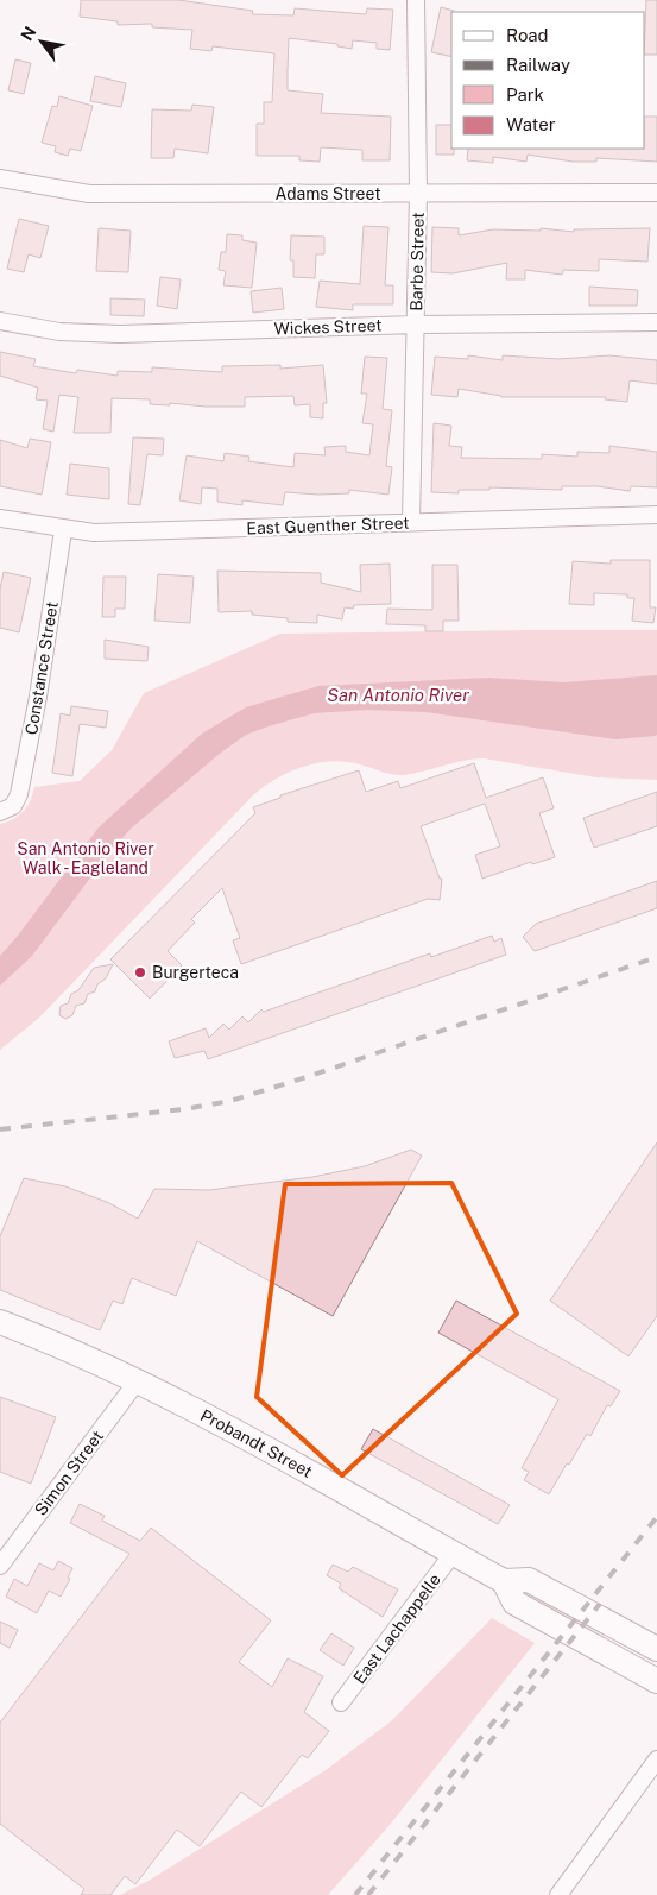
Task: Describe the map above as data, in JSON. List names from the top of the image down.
{
  "streets": {
    "main road": ["Probandt Street"],
    "street": [
      "Adams Street",
      "Barbe Street",
      "Wickes Street",
      "East Guenther Street",
      "Constance Street",
      "Simon Street",
      "East Lachappelle"
    ]
  },
  "crossings": [
    ["Adams Street", "Barbe Street"],
    ["Barbe Street", "Wickes Street"],
    ["Barbe Street", "East Guenther Street"],
    ["East Guenther Street", "Constance Street"],
    ["Probandt Street", "Simon Street"],
    ["Probandt Street", "East Lachappelle"]
  ],
  "water": ["San Antonio River"],
  "parks": ["San Antonio River Walk - Eagleland"],
  "places": ["Burgerteca"],
  "legend": [
    "Road",
    "Railway",
    "Park",
    "Water"
  ],
  "north": "top left"
}
